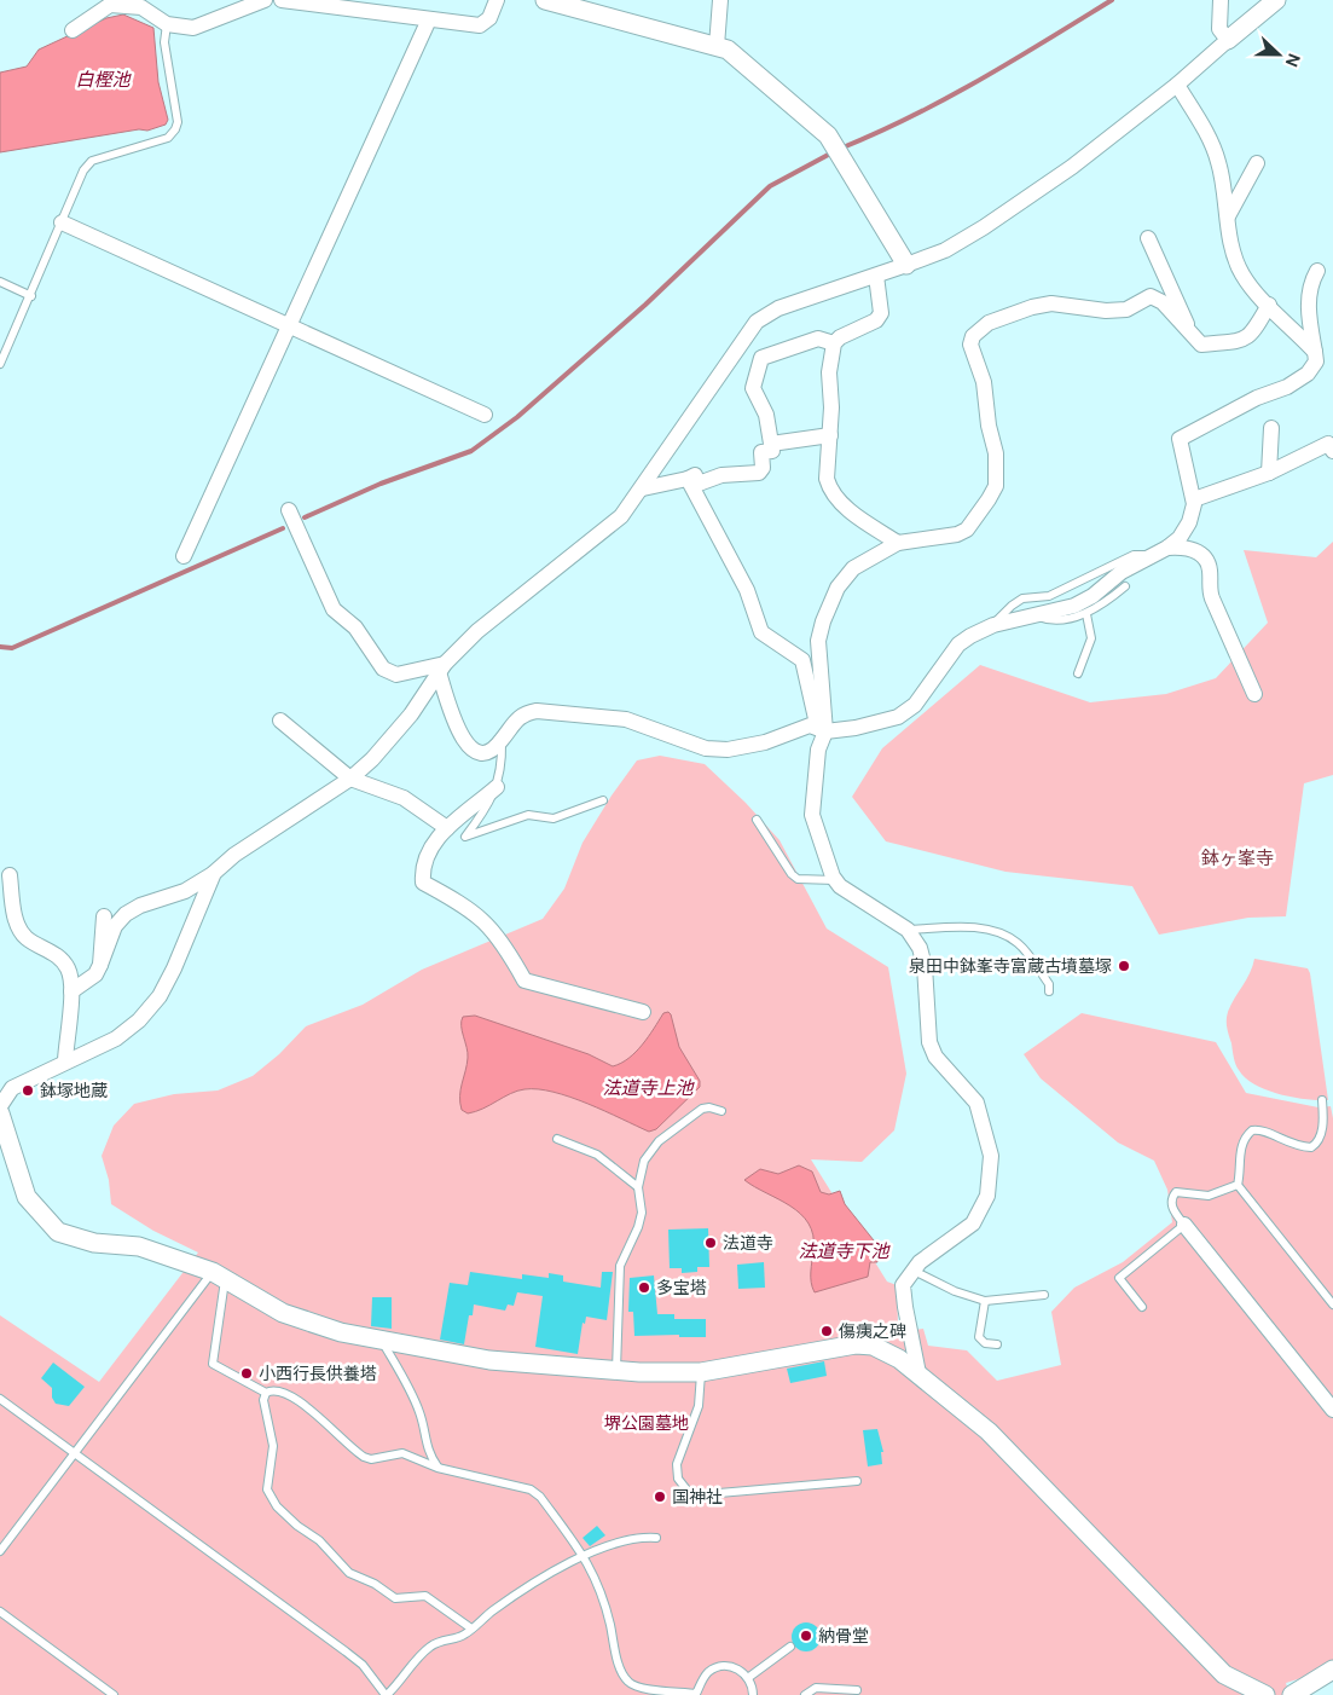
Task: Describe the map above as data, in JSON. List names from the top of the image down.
{
  "districts": ["鉢ヶ峯寺"],
  "water": ["白樫池", "法道寺上池", "法道寺下池"],
  "parks": ["堺公園墓地"],
  "places": [
    "泉田中鉢峯寺富蔵古墳墓塚",
    "鉢塚地蔵",
    "法道寺",
    "多宝塔",
    "傷痍之碑",
    "小西行長供養塔",
    "国神社",
    "納骨堂"
  ],
  "north": "right"
}
